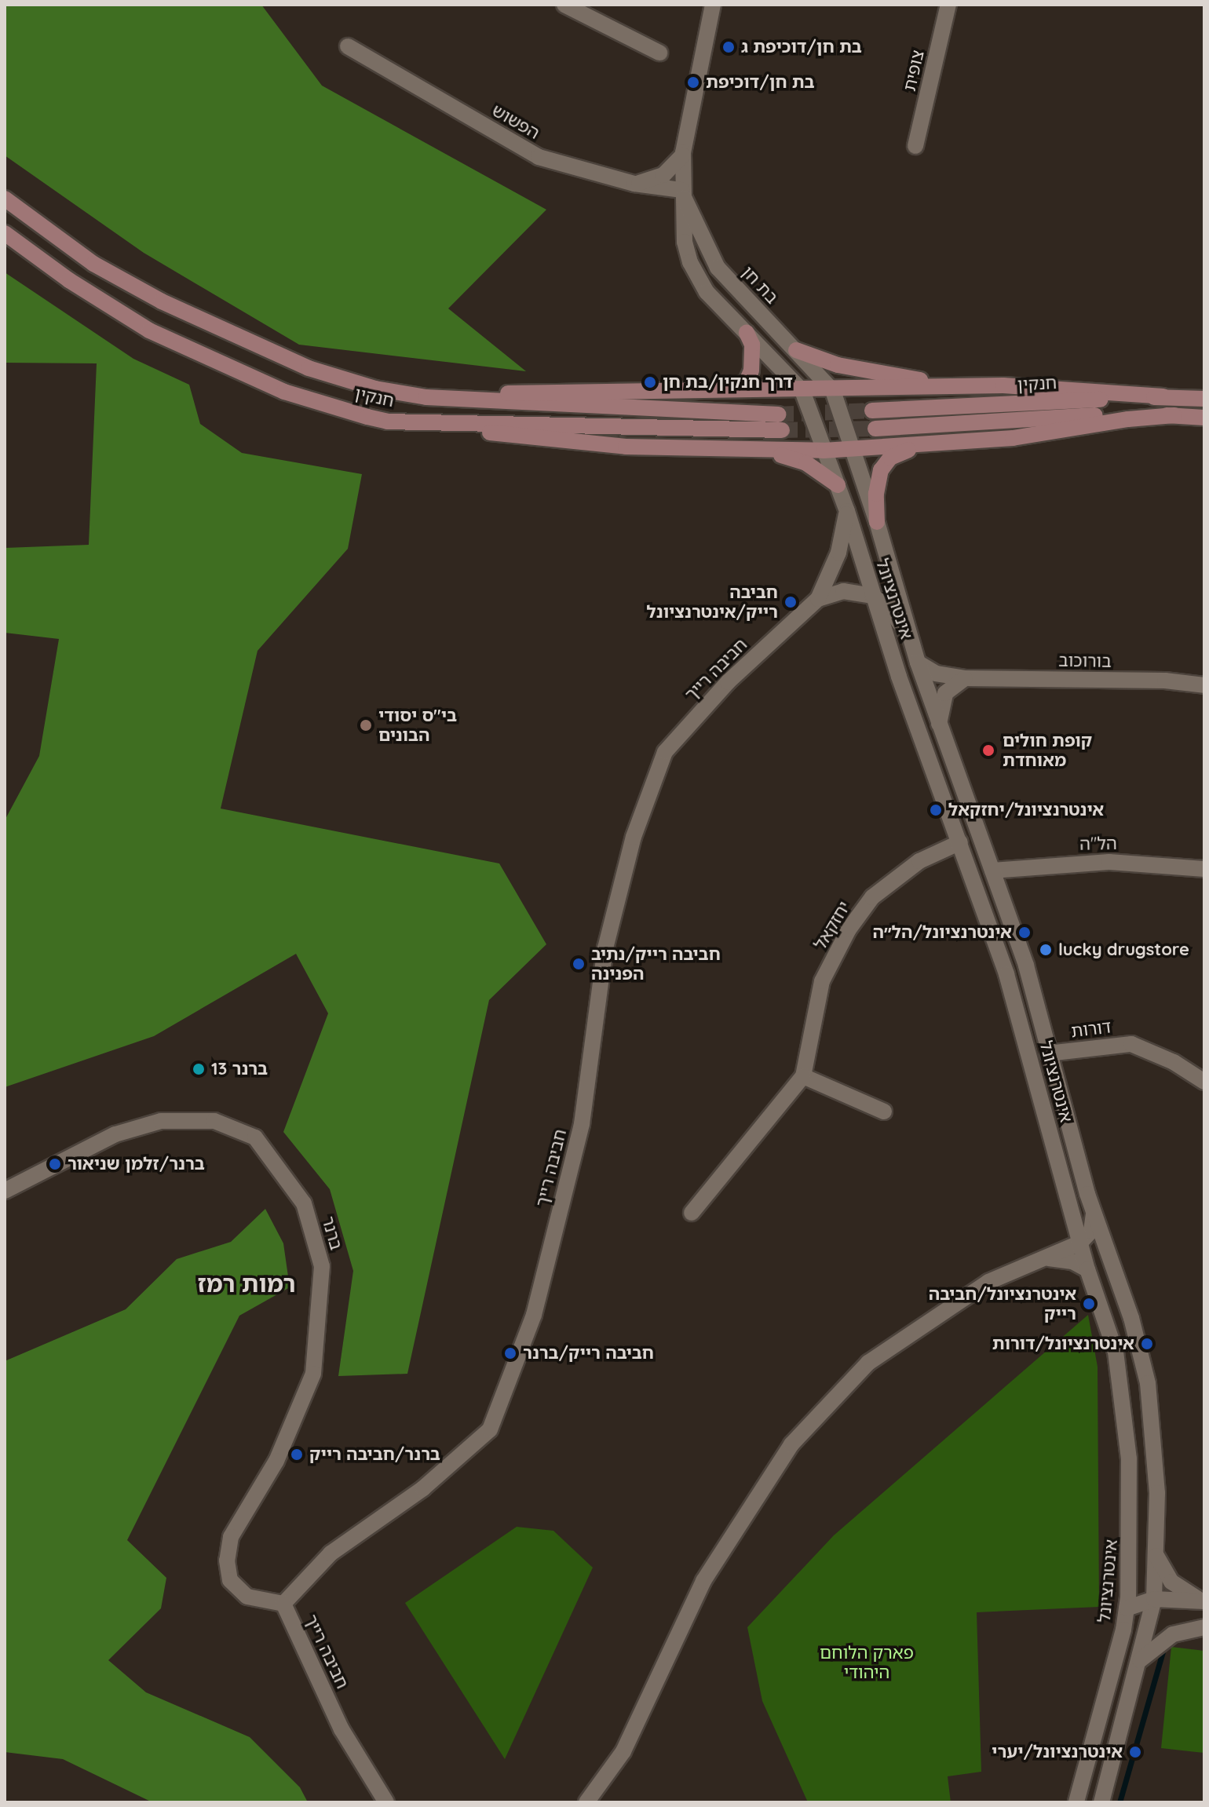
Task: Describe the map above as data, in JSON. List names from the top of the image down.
{
  "streets": {
    "main road": ["חנקין"],
    "street": [
      "צופית",
      "הפשוש",
      "בת חן",
      "אינטרנציונל",
      "בורוכוב",
      "חביבה רייך",
      "הל\"ה",
      "יחזקאל",
      "דורות",
      "ברנר"
    ]
  },
  "crossings": [
    ["הפשוש", "בת חן"],
    ["בת חן", "אינטרנציונל"],
    ["אינטרנציונל", "בורוכוב"],
    ["אינטרנציונל", "חביבה רייך"],
    ["אינטרנציונל", "הל\"ה"],
    ["אינטרנציונל", "יחזקאל"],
    ["אינטרנציונל", "דורות"],
    ["חביבה רייך", "ברנר"]
  ],
  "districts": ["רמות רמז"],
  "parks": ["פארק הלוחם היהודי"],
  "places": [
    "בת חן/דוכיפת ג",
    "בת חן/דוכיפת",
    "דרך חנקין/בת חן",
    "חביבה רייק/אינטרנציונל",
    "בי\"ס יסודי הבונים",
    "קופת חולים מאוחדת",
    "אינטרנציונל/יחזקאל",
    "אינטרנציונל/הל״ה",
    "lucky drugstore",
    "חביבה רייק/נתיב הפנינה",
    "ברנר 13",
    "ברנר/זלמן שניאור",
    "אינטרנציונל/חביבה רייק",
    "אינטרנציונל/דורות",
    "חביבה רייק/ברנר",
    "ברנר/חביבה רייק",
    "אינטרנציונל/יערי"
  ]
}
